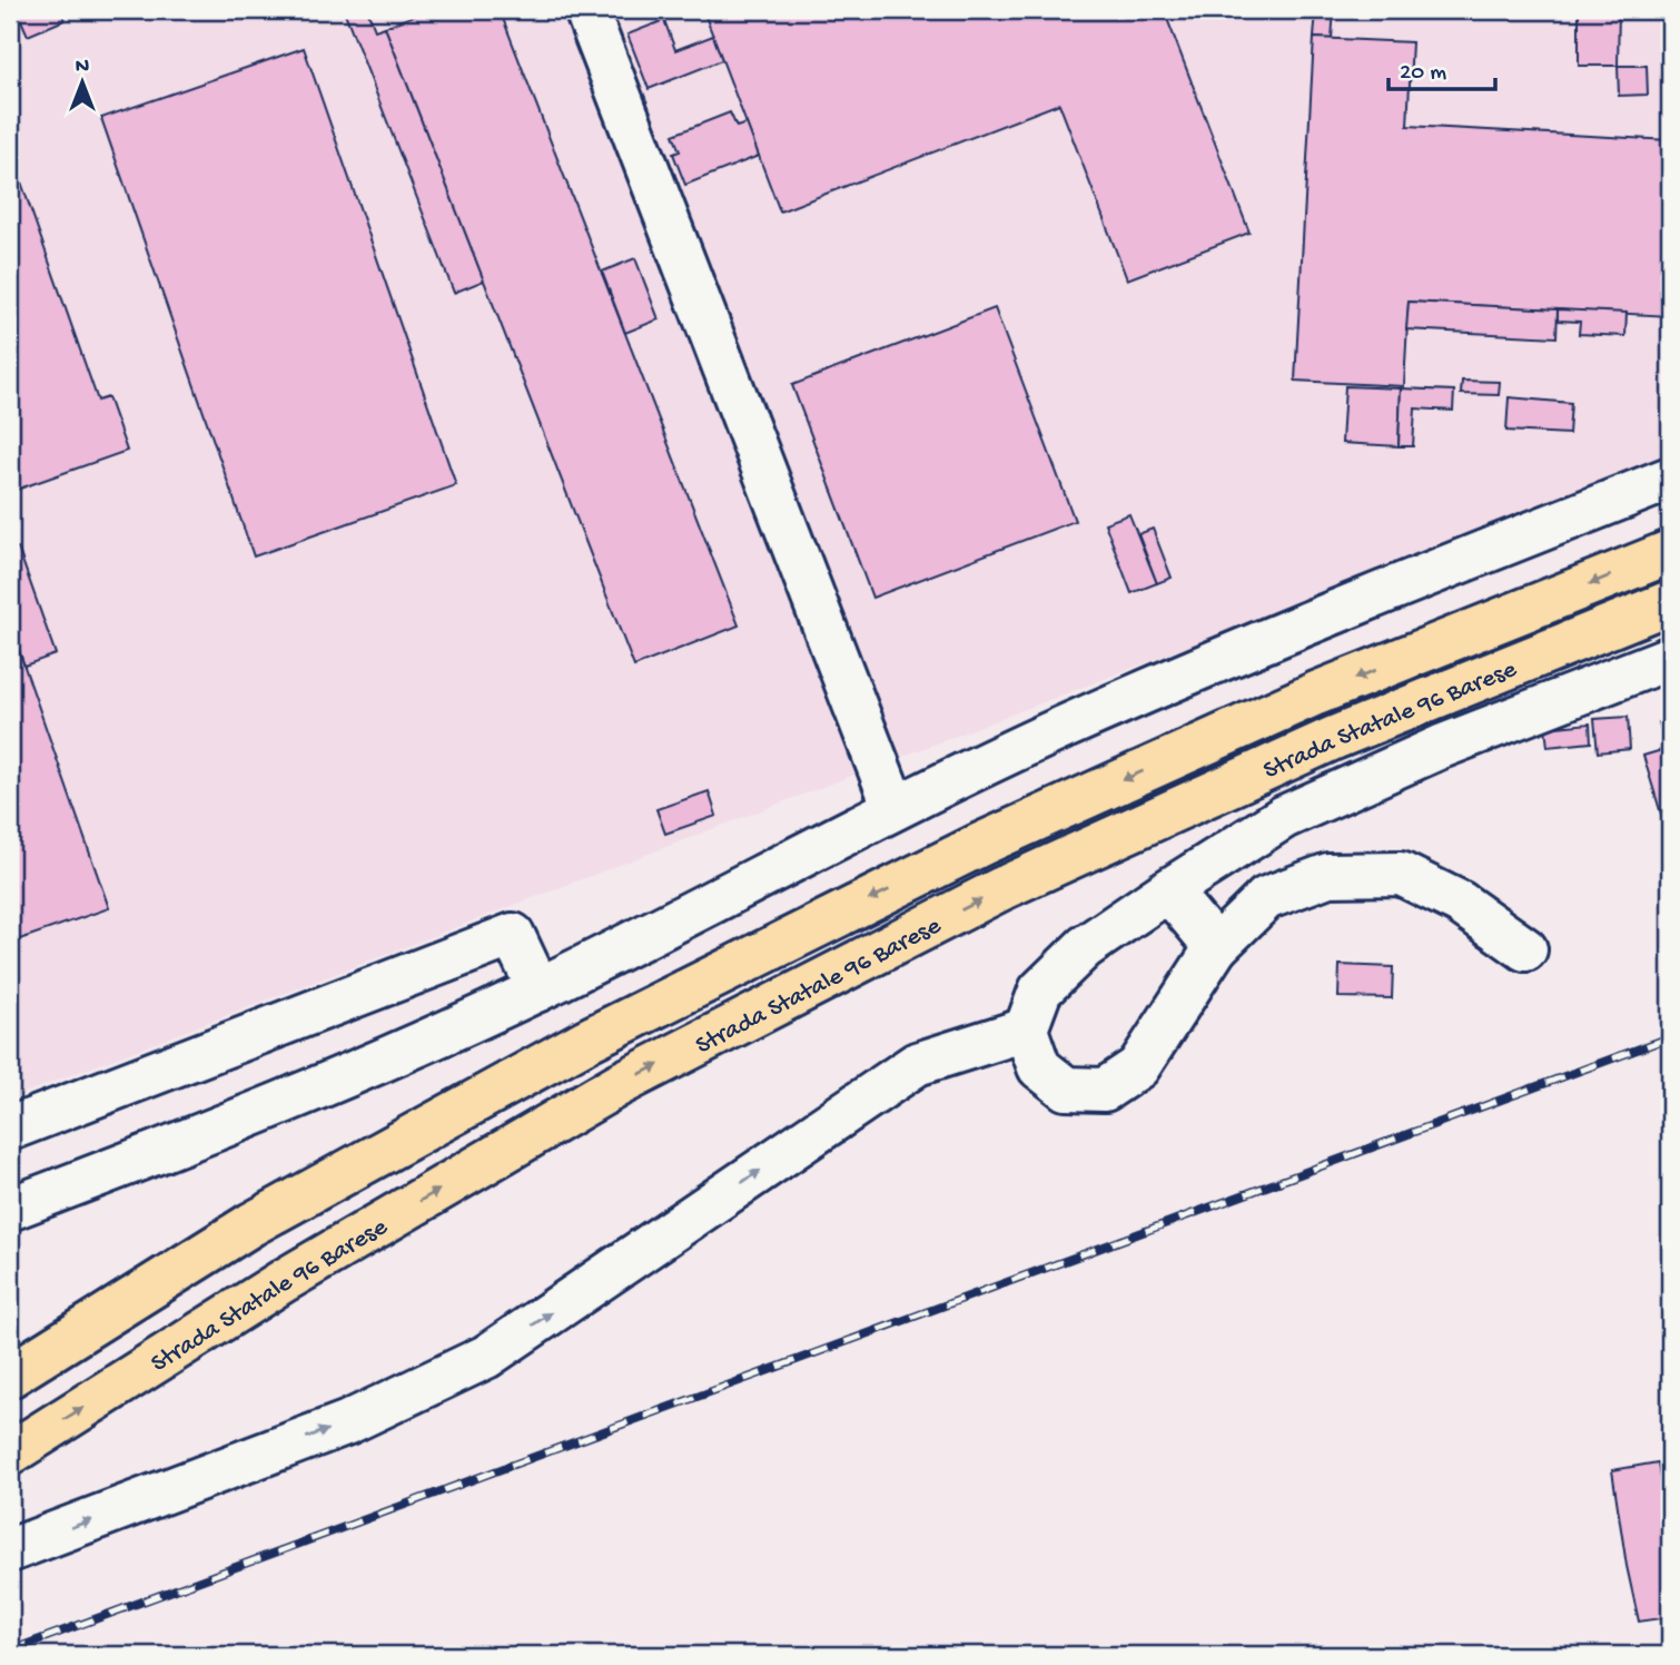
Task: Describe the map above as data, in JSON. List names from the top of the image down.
{
  "streets": {
    "highway": ["Strada Statale 96 Barese"]
  },
  "scale_bar": "20 m",
  "north": "top"
}
